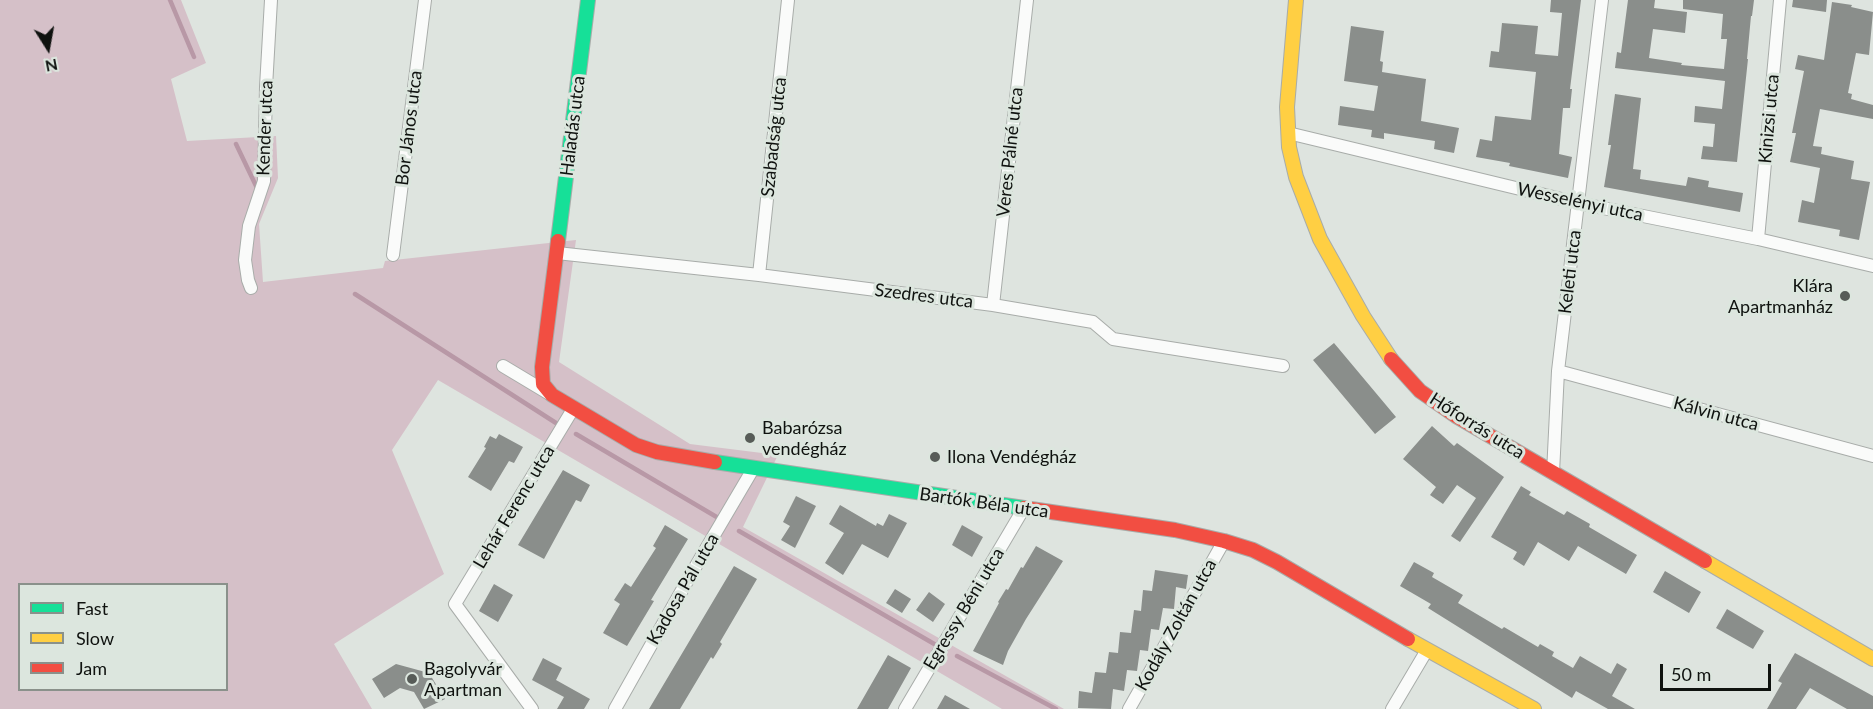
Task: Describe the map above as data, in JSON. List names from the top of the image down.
{
  "streets": {
    "street": [
      "Kinizsi utca",
      "Haladás utca",
      "Kender utca",
      "Bor János utca",
      "Szabadság utca",
      "Veres Pálné utca",
      "Wesselényi utca",
      "Keleti utca",
      "Szedres utca",
      "Kálvin utca",
      "Hőforrás utca",
      "Bartók Béla utca",
      "Lehár Ferenc utca",
      "Kadosa Pál utca",
      "Egressy Béni utca",
      "Kodály Zoltán utca"
    ]
  },
  "crossings": [
    ["Kinizsi utca", "Wesselényi utca"],
    ["Haladás utca", "Szedres utca"],
    ["Szabadság utca", "Szedres utca"],
    ["Veres Pálné utca", "Szedres utca"],
    ["Wesselényi utca", "Keleti utca"],
    ["Wesselényi utca", "Hőforrás utca"],
    ["Keleti utca", "Kálvin utca"],
    ["Keleti utca", "Hőforrás utca"],
    ["Bartók Béla utca", "Lehár Ferenc utca"],
    ["Bartók Béla utca", "Kadosa Pál utca"],
    ["Bartók Béla utca", "Egressy Béni utca"],
    ["Bartók Béla utca", "Kodály Zoltán utca"]
  ],
  "places": [
    "Klára Apartmanház",
    "Babarózsa vendégház",
    "Ilona Vendégház",
    "Bagolyvár Apartman"
  ],
  "legend": ["Fast", "Slow", "Jam"],
  "scale_bar": "50 m",
  "north": "bottom"
}
